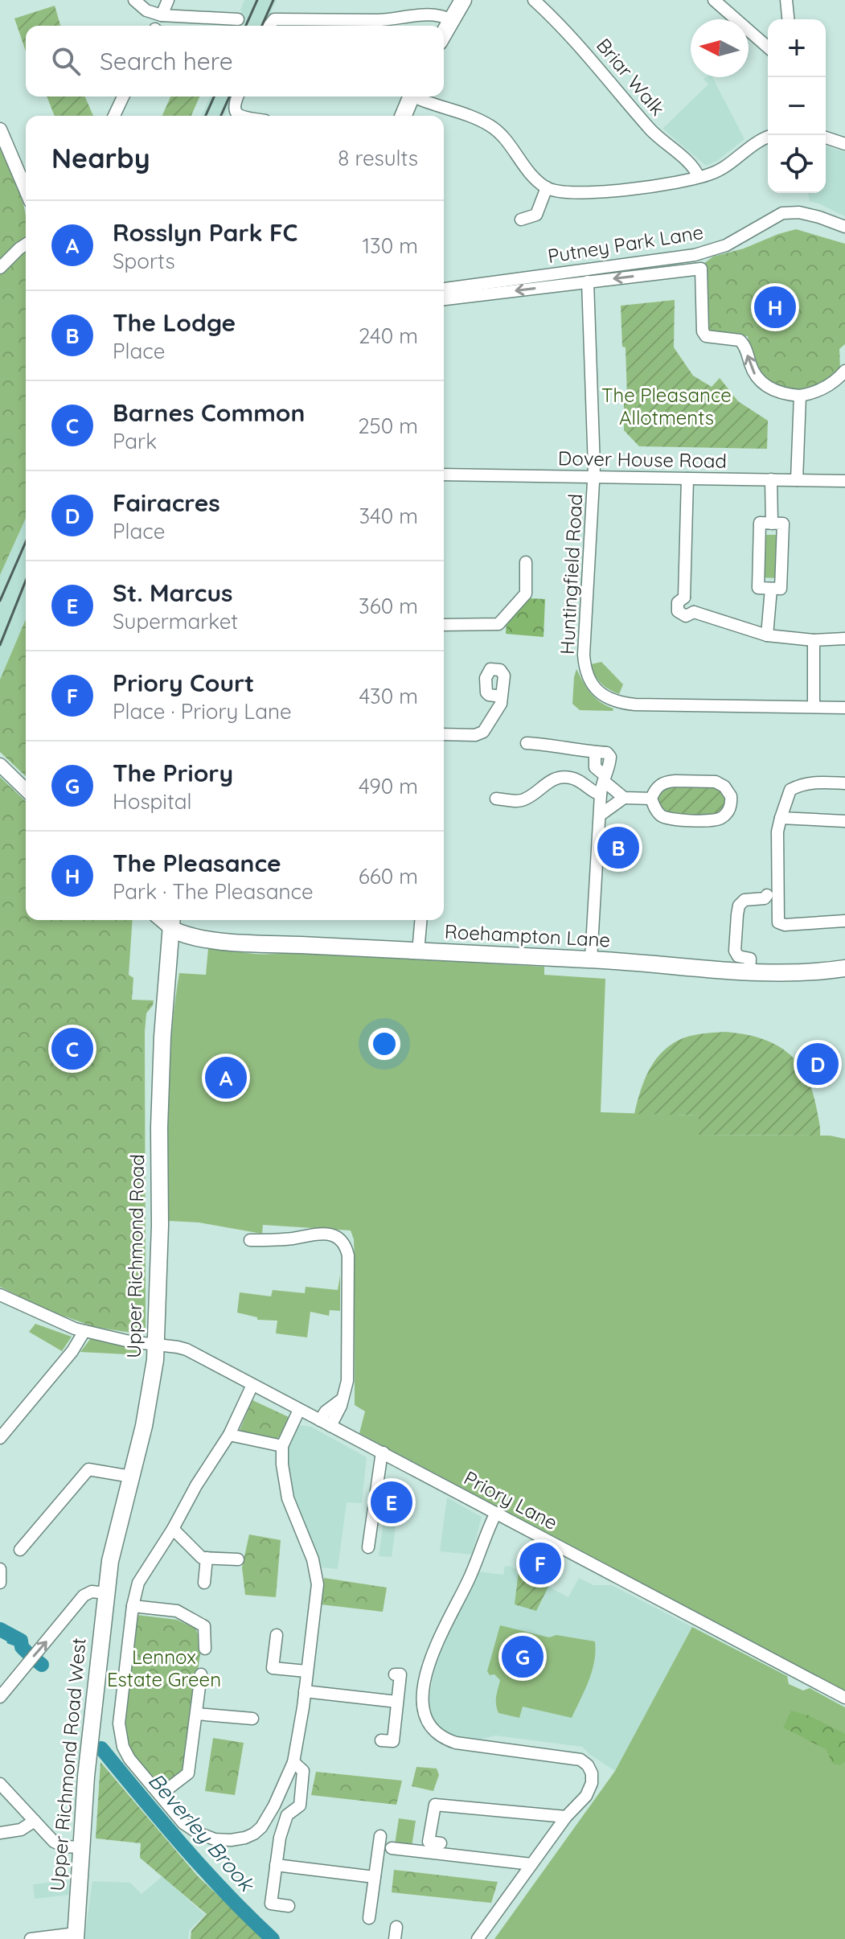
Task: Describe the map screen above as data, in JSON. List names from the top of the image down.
{
  "streets": {
    "highway": ["Roehampton Lane", "Upper Richmond Road", "Upper Richmond Road West"],
    "street": [
      "Briar Walk",
      "Putney Park Lane",
      "Dover House Road",
      "Huntingfield Road",
      "Priory Lane"
    ]
  },
  "crossings": [
    ["Putney Park Lane", "Huntingfield Road"],
    ["Dover House Road", "Huntingfield Road"],
    ["Roehampton Lane", "Upper Richmond Road"],
    ["Upper Richmond Road", "Priory Lane"],
    ["Upper Richmond Road", "Upper Richmond Road West"]
  ],
  "water": ["Beverley Brook"],
  "parks": ["The Pleasance Allotments", "Lennox Estate Green"],
  "north": "left",
  "page": {
    "map_buttons": ["+", "−"],
    "search": "Search here",
    "heading": ["Nearby", "8 results"],
    "list": [
      {
        "mark": "A",
        "name": "Rosslyn Park FC",
        "note": "Sports",
        "value": "130 m"
      },
      {
        "mark": "B",
        "name": "The Lodge",
        "note": "Place",
        "value": "240 m"
      },
      {
        "mark": "C",
        "name": "Barnes Common",
        "note": "Park",
        "value": "250 m"
      },
      {
        "mark": "D",
        "name": "Fairacres",
        "note": "Place",
        "value": "340 m"
      },
      {
        "mark": "E",
        "name": "St. Marcus",
        "note": "Supermarket",
        "value": "360 m"
      },
      {
        "mark": "F",
        "name": "Priory Court",
        "note": "Place · Priory Lane",
        "value": "430 m"
      },
      {
        "mark": "G",
        "name": "The Priory",
        "note": "Hospital",
        "value": "490 m"
      },
      {
        "mark": "H",
        "name": "The Pleasance",
        "note": "Park · The Pleasance",
        "value": "660 m"
      }
    ],
    "pins": [
      "H",
      "B",
      "C",
      "D",
      "A",
      "E",
      "F",
      "G"
    ]
  }
}
